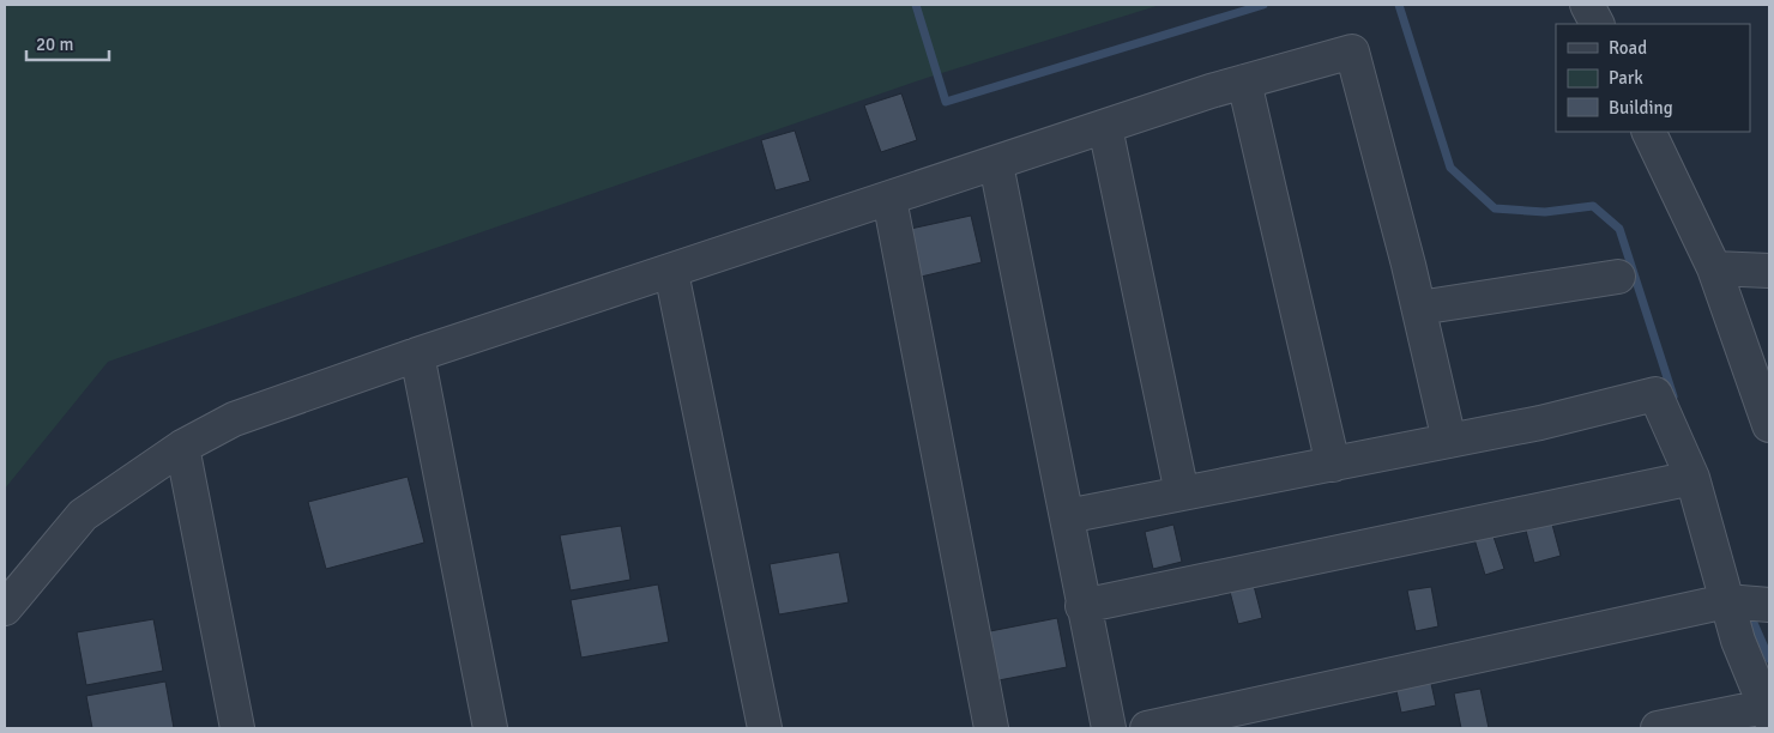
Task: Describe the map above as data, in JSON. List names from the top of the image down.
{
  "legend": ["Road", "Park", "Building"],
  "scale_bar": "20 m"
}
